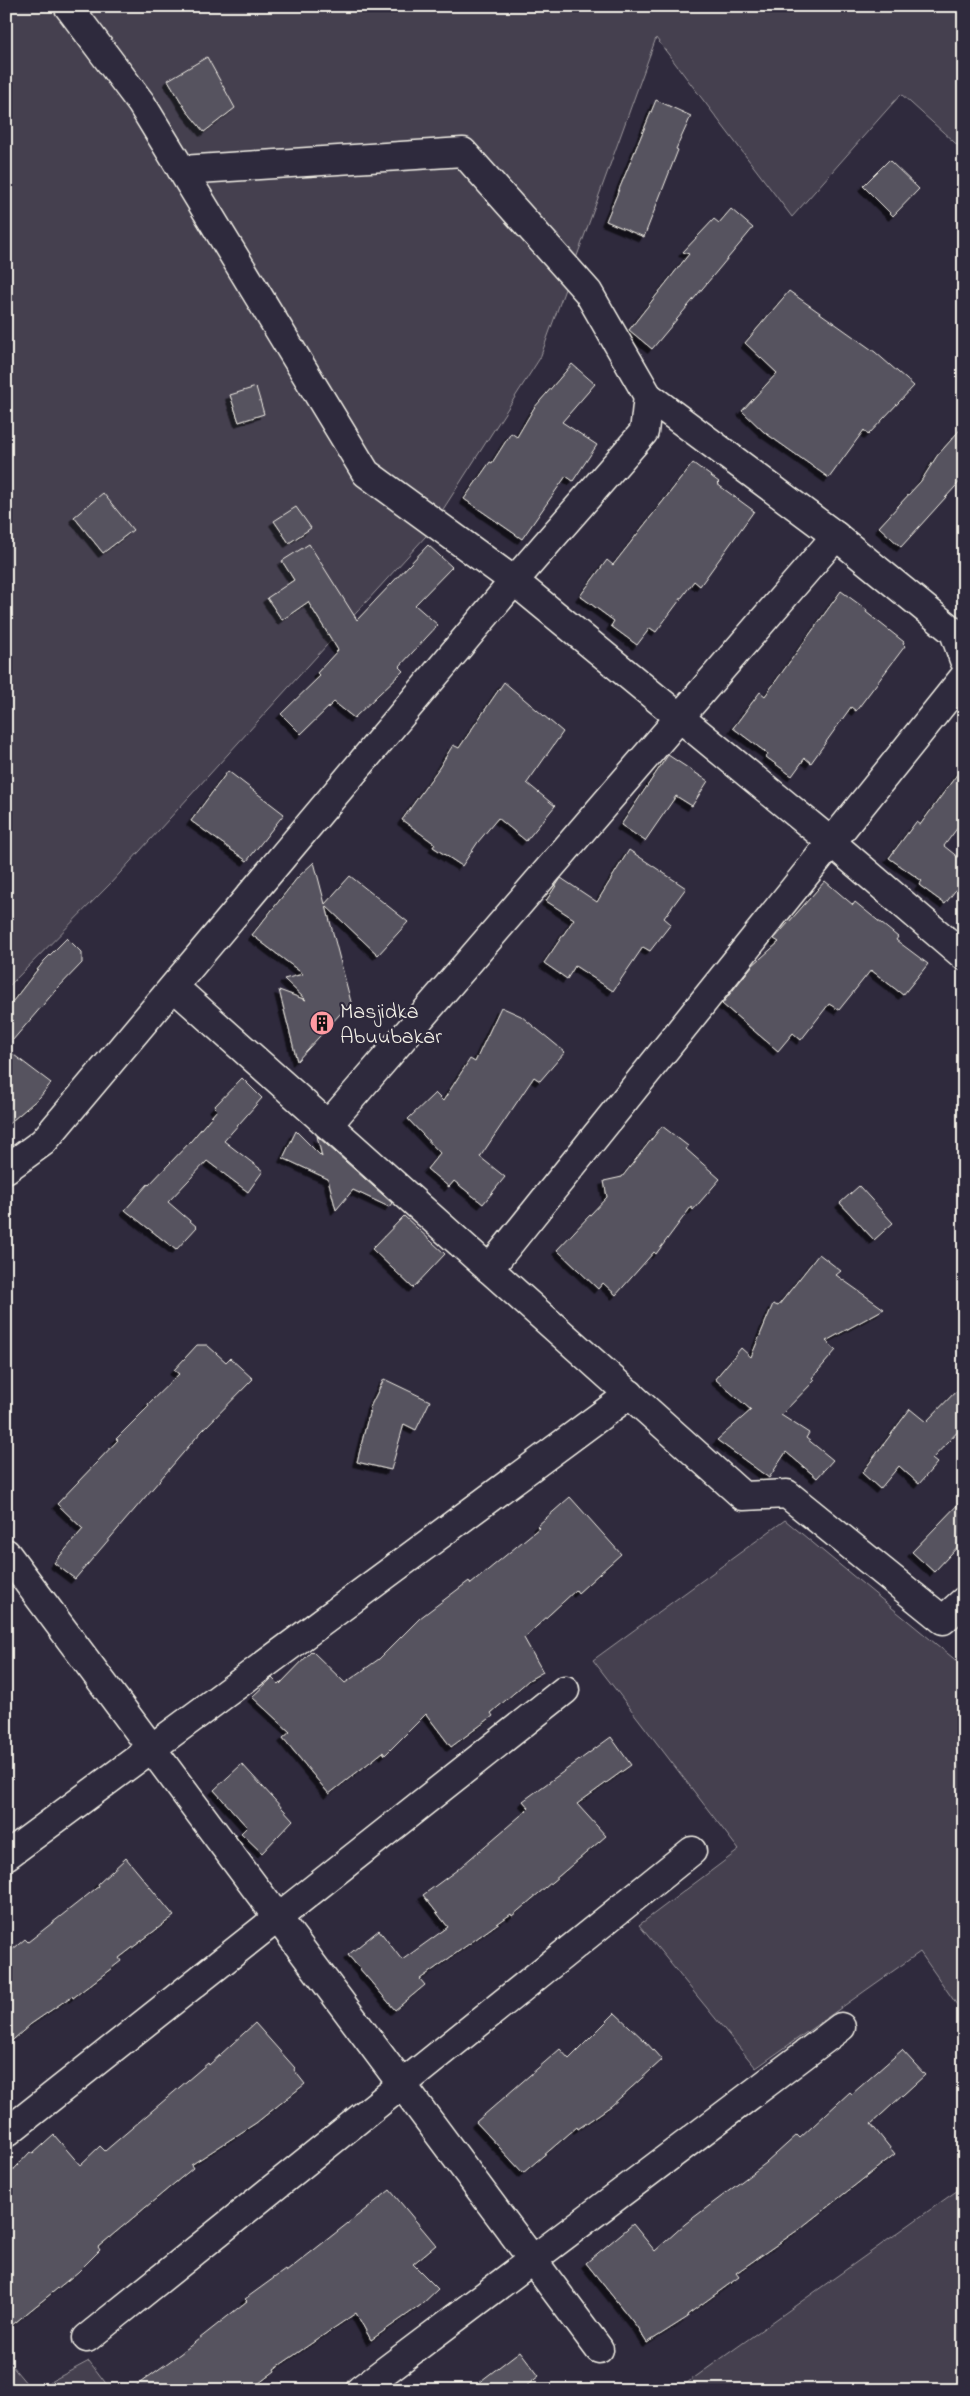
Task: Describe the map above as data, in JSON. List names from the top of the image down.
{
  "places": {
    "building": ["Masjidka Abuubakar"]
  }
}
